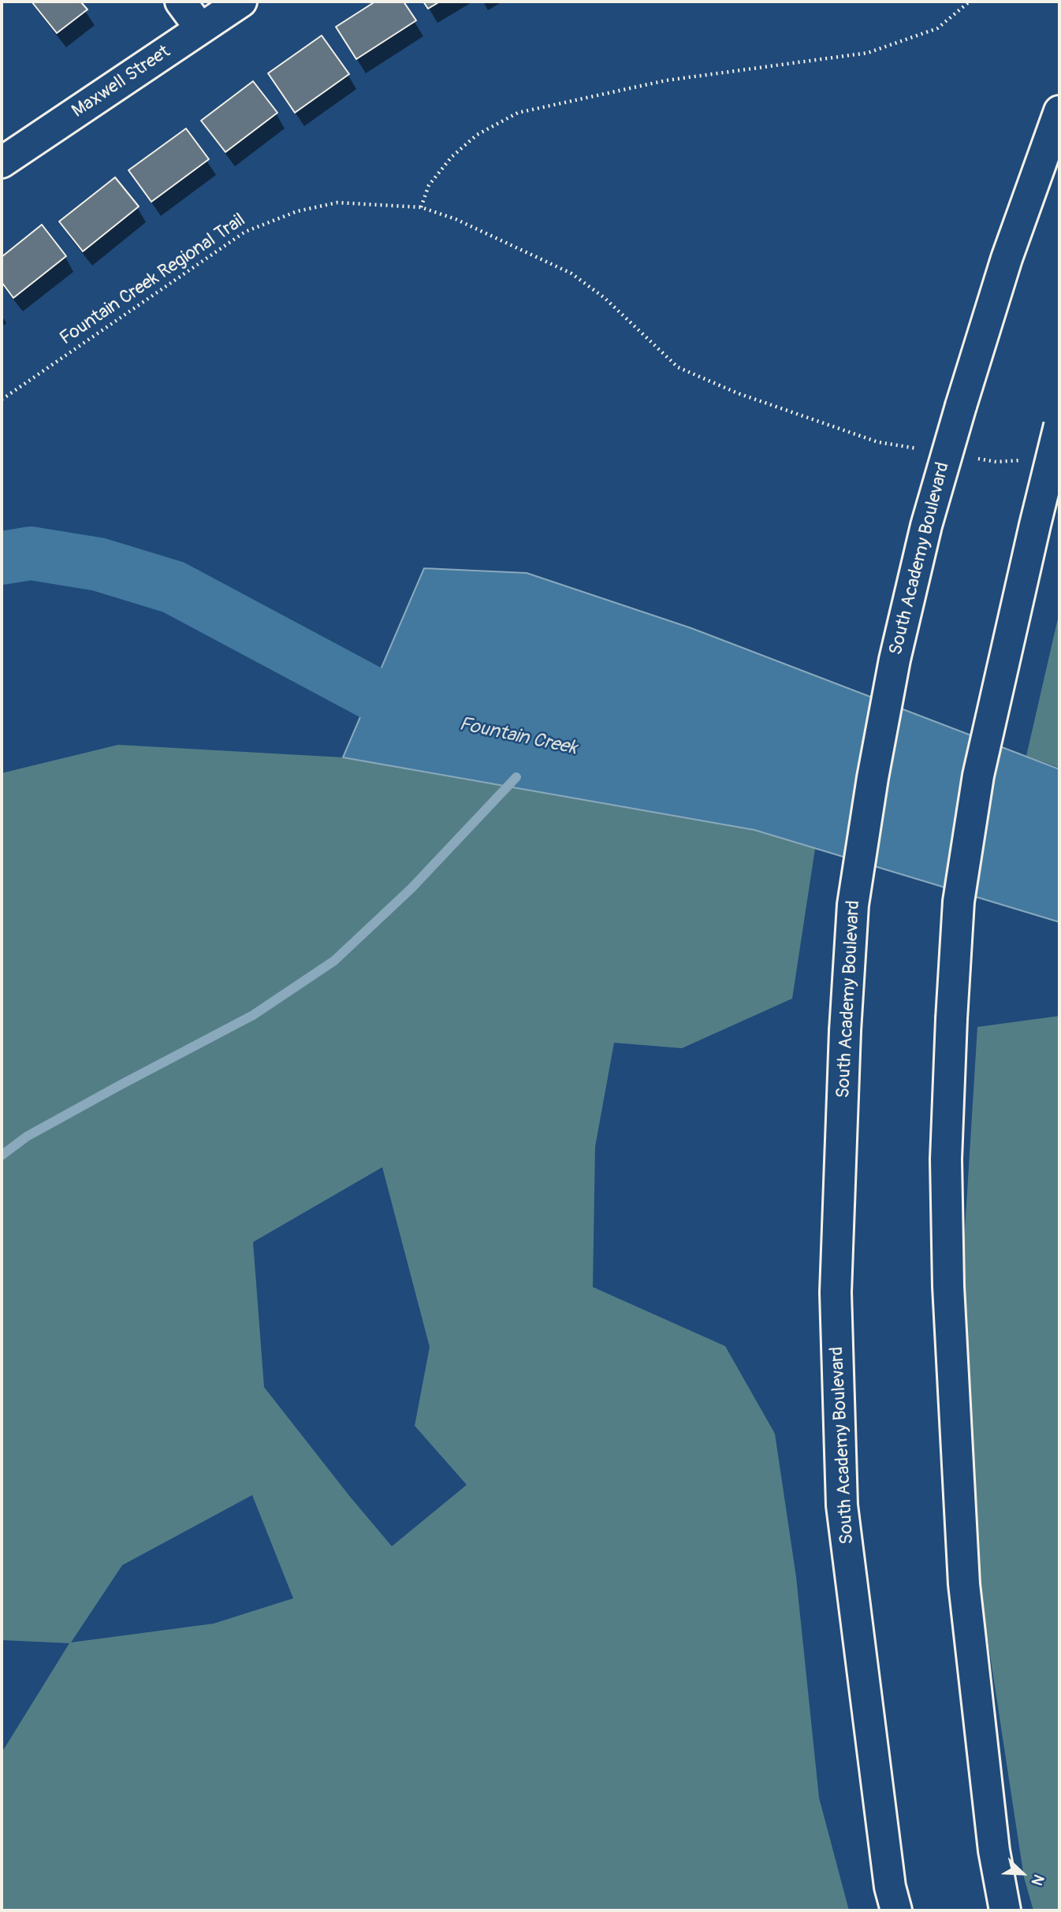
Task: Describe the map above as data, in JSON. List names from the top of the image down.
{
  "streets": {
    "main road": ["Maxwell Street", "South Academy Boulevard"],
    "path": ["Fountain Creek Regional Trail"]
  },
  "water": ["Fountain Creek"],
  "north": "bottom right"
}
